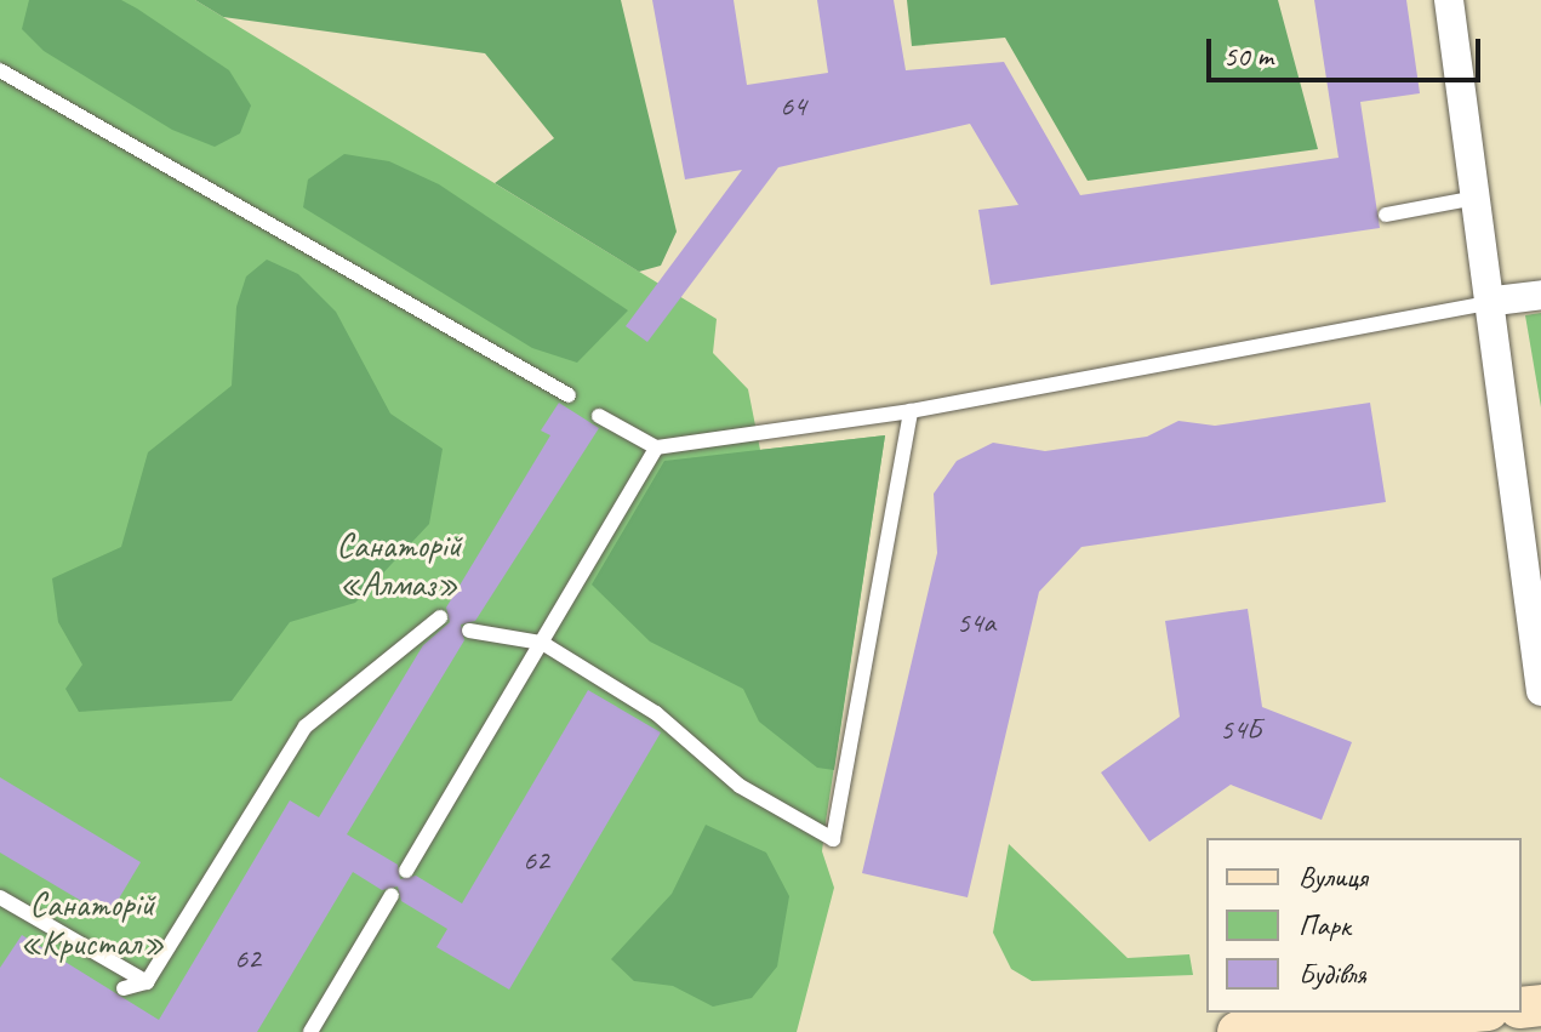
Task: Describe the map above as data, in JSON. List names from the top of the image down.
{
  "parks": ["Санаторій «Алмаз»", "Санаторій «Кристал»"],
  "house_numbers": [
    "64",
    "54а",
    "54Б",
    "62",
    "62"
  ],
  "legend": ["Вулиця", "Парк", "Будівля"],
  "scale_bar": "50 m"
}
